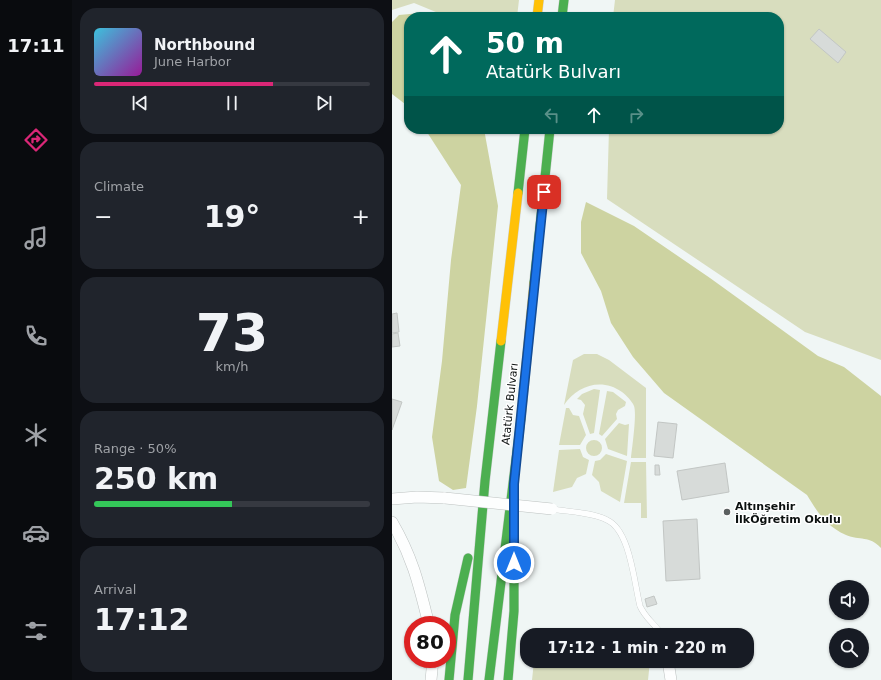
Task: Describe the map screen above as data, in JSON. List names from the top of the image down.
{
  "streets": {
    "highway": ["Atatürk Bulvarı"]
  },
  "places": ["Altınşehir İlkÖğretim Okulu"],
  "page": {
    "tabs": "17:11",
    "turn": ["50 m", "Atatürk Bulvarı"],
    "song": ["Northbound", "June Harbor"],
    "tile": [
      "Climate",
      ["73", "km/h"],
      ["Range · 50%", "250 km"],
      ["Arrival", "17:12"]
    ],
    "heat": ["−", "19°", "+"],
    "limit": "80",
    "trip": "17:12 · 1 min · 220 m"
  }
}
